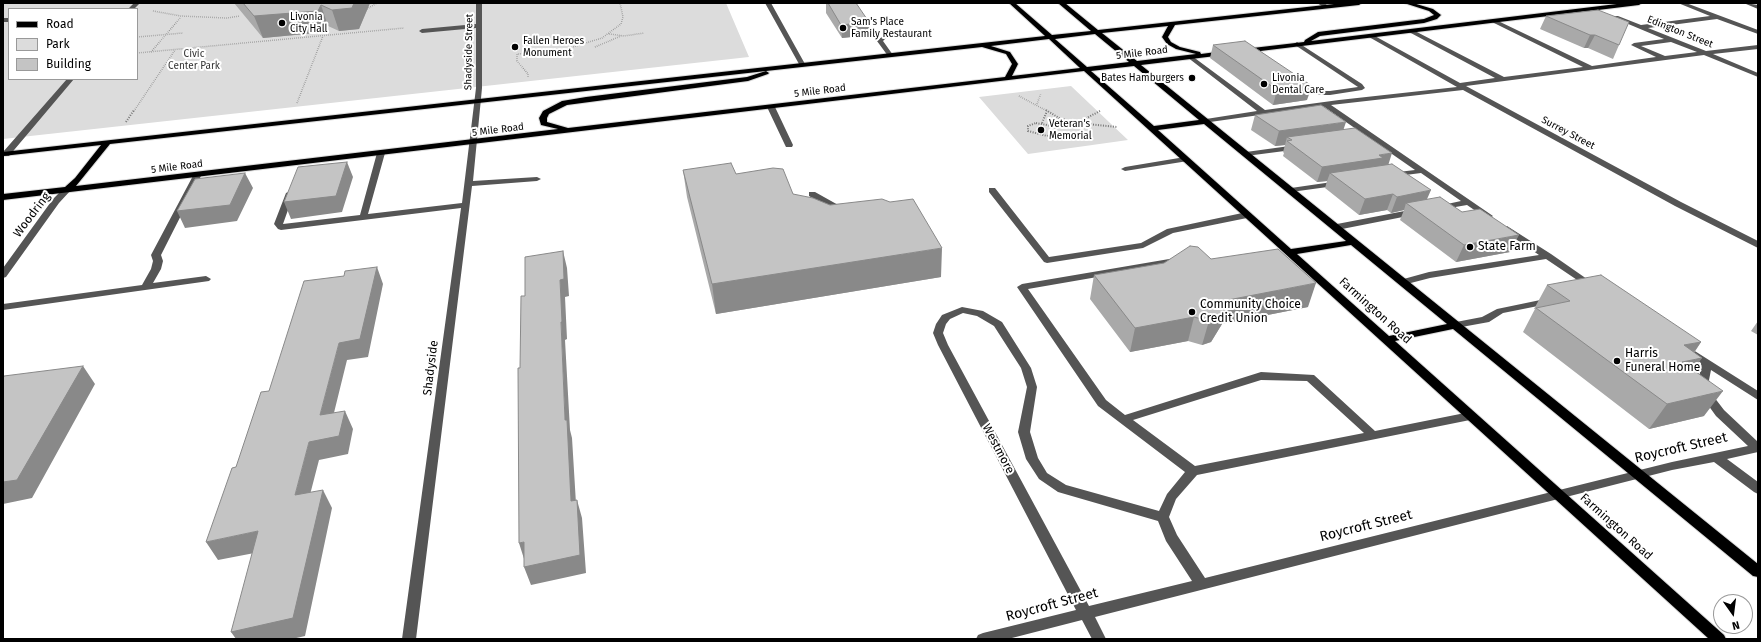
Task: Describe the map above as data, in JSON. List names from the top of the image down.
{
  "streets": {
    "main road": ["5 Mile Road", "Farmington Road"],
    "street": [
      "Edington Street",
      "Shadyside Street",
      "Surrey Street",
      "Woodring",
      "Shadyside",
      "Roycroft Street",
      "Westmore"
    ]
  },
  "crossings": [
    ["Edington Street", "5 Mile Road"],
    ["Shadyside Street", "Shadyside"],
    ["5 Mile Road", "Surrey Street"],
    ["5 Mile Road", "Woodring"],
    ["5 Mile Road", "Farmington Road"],
    ["5 Mile Road", "Shadyside"],
    ["Farmington Road", "Roycroft Street"],
    ["Roycroft Street", "Westmore"]
  ],
  "parks": ["Civic Center Park"],
  "places": [
    "Livonia City Hall",
    "Sam's Place Family Restaurant",
    "Fallen Heroes Monument",
    "Bates Hamburgers",
    "Livonia Dental Care",
    "Veteran's Memorial",
    "State Farm",
    "Community Choice Credit Union",
    "Harris Funeral Home"
  ],
  "legend": ["Road", "Park", "Building"],
  "north": "bottom"
}
